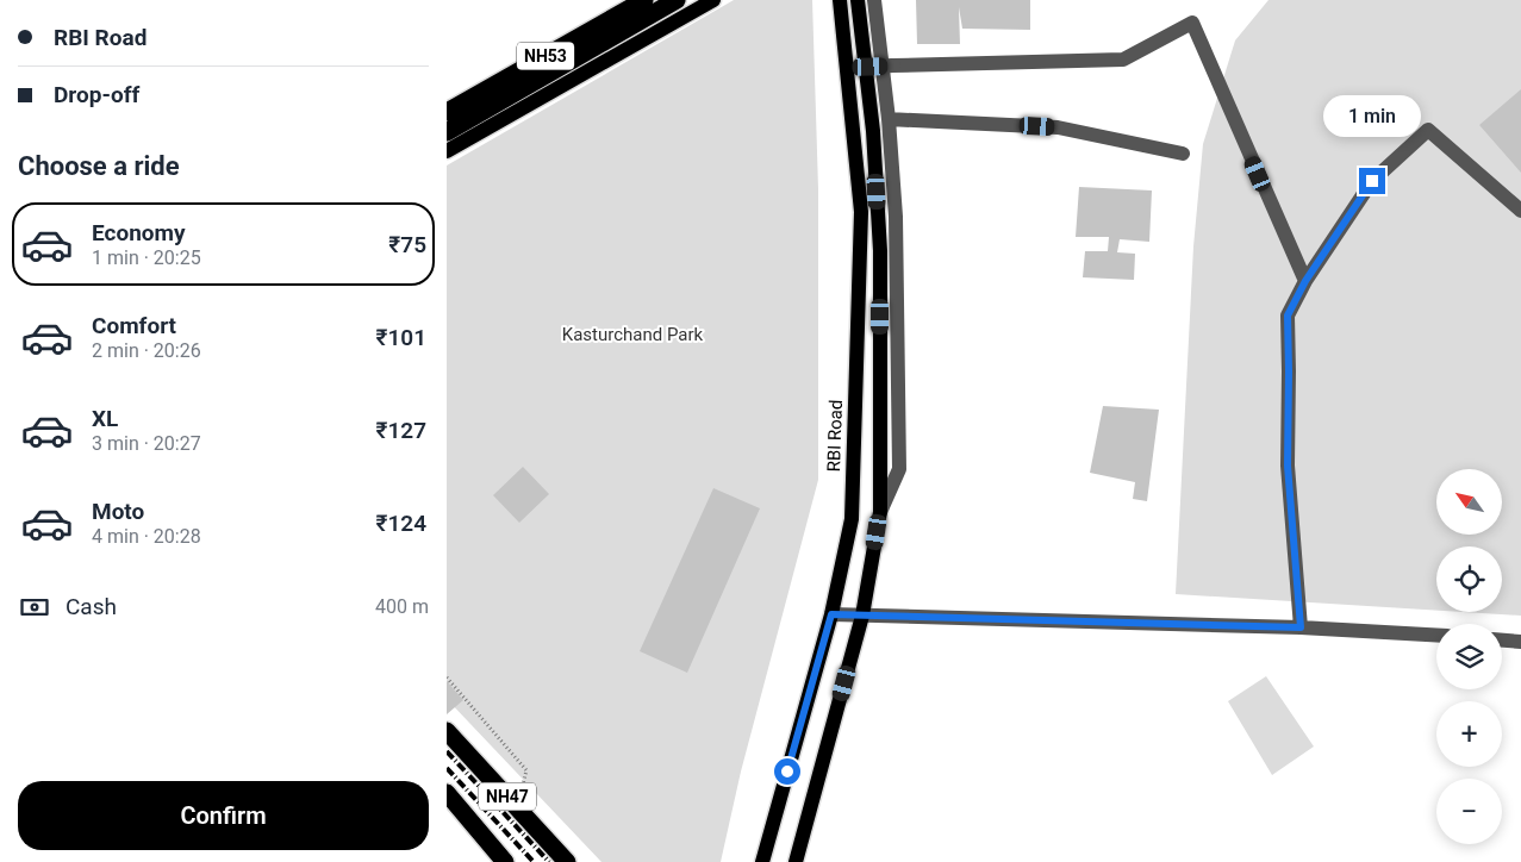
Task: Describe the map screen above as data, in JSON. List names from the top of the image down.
{
  "streets": {
    "highway": ["NH53", "NH47"],
    "main road": ["RBI Road"]
  },
  "parks": ["Kasturchand Park"],
  "north": "top left",
  "page": {
    "banner": ["RBI Road", "Drop-off"],
    "bubble": "1 min",
    "heading": "Choose a ride",
    "list": [
      {
        "name": "Economy",
        "note": "1 min · 20:25",
        "value": "₹75"
      },
      {
        "name": "Comfort",
        "note": "2 min · 20:26",
        "value": "₹101"
      },
      {
        "name": "XL",
        "note": "3 min · 20:27",
        "value": "₹127"
      },
      {
        "name": "Moto",
        "note": "4 min · 20:28",
        "value": "₹124"
      }
    ],
    "map_buttons": ["+", "−"],
    "pay": ["Cash", "400 m"],
    "buttons": "Confirm"
  }
}
